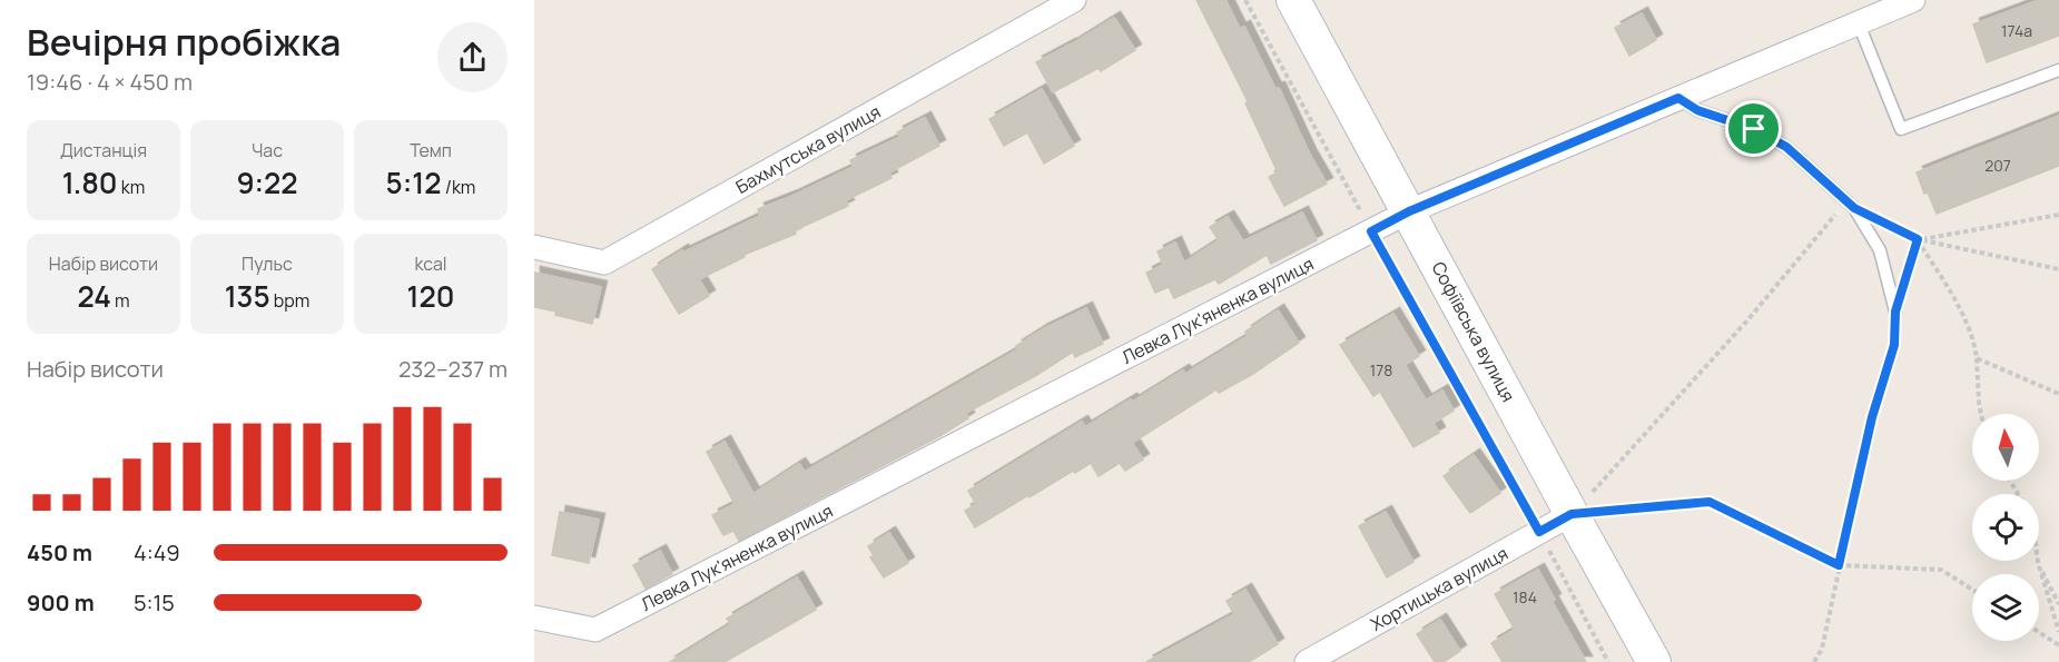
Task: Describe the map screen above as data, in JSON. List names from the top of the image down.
{
  "streets": {
    "street": [
      "Бахмутська вулиця",
      "Левка Лук'яненка вулиця",
      "Софіївська вулиця",
      "Хортицька вулиця"
    ]
  },
  "crossings": [
    ["Левка Лук'яненка вулиця", "Софіївська вулиця"],
    ["Софіївська вулиця", "Хортицька вулиця"]
  ],
  "house_numbers": [
    "174а",
    "207",
    "178",
    "184"
  ],
  "north": "top",
  "page": {
    "heading": ["Вечірня пробіжка", "19:46 · 4 × 450 m"],
    "stats": [
      ["Дистанція", "1.80 km"],
      ["Час", "9:22"],
      ["Темп", "5:12 /km"],
      ["Набір висоти", "24 m"],
      ["Пульс", "135 bpm"],
      ["kcal", "120"]
    ],
    "chart": ["Набір висоти", "232–237 m"],
    "list": [
      {
        "name": "450 m",
        "note": "4:49"
      },
      {
        "name": "900 m",
        "note": "5:15"
      }
    ]
  }
}
